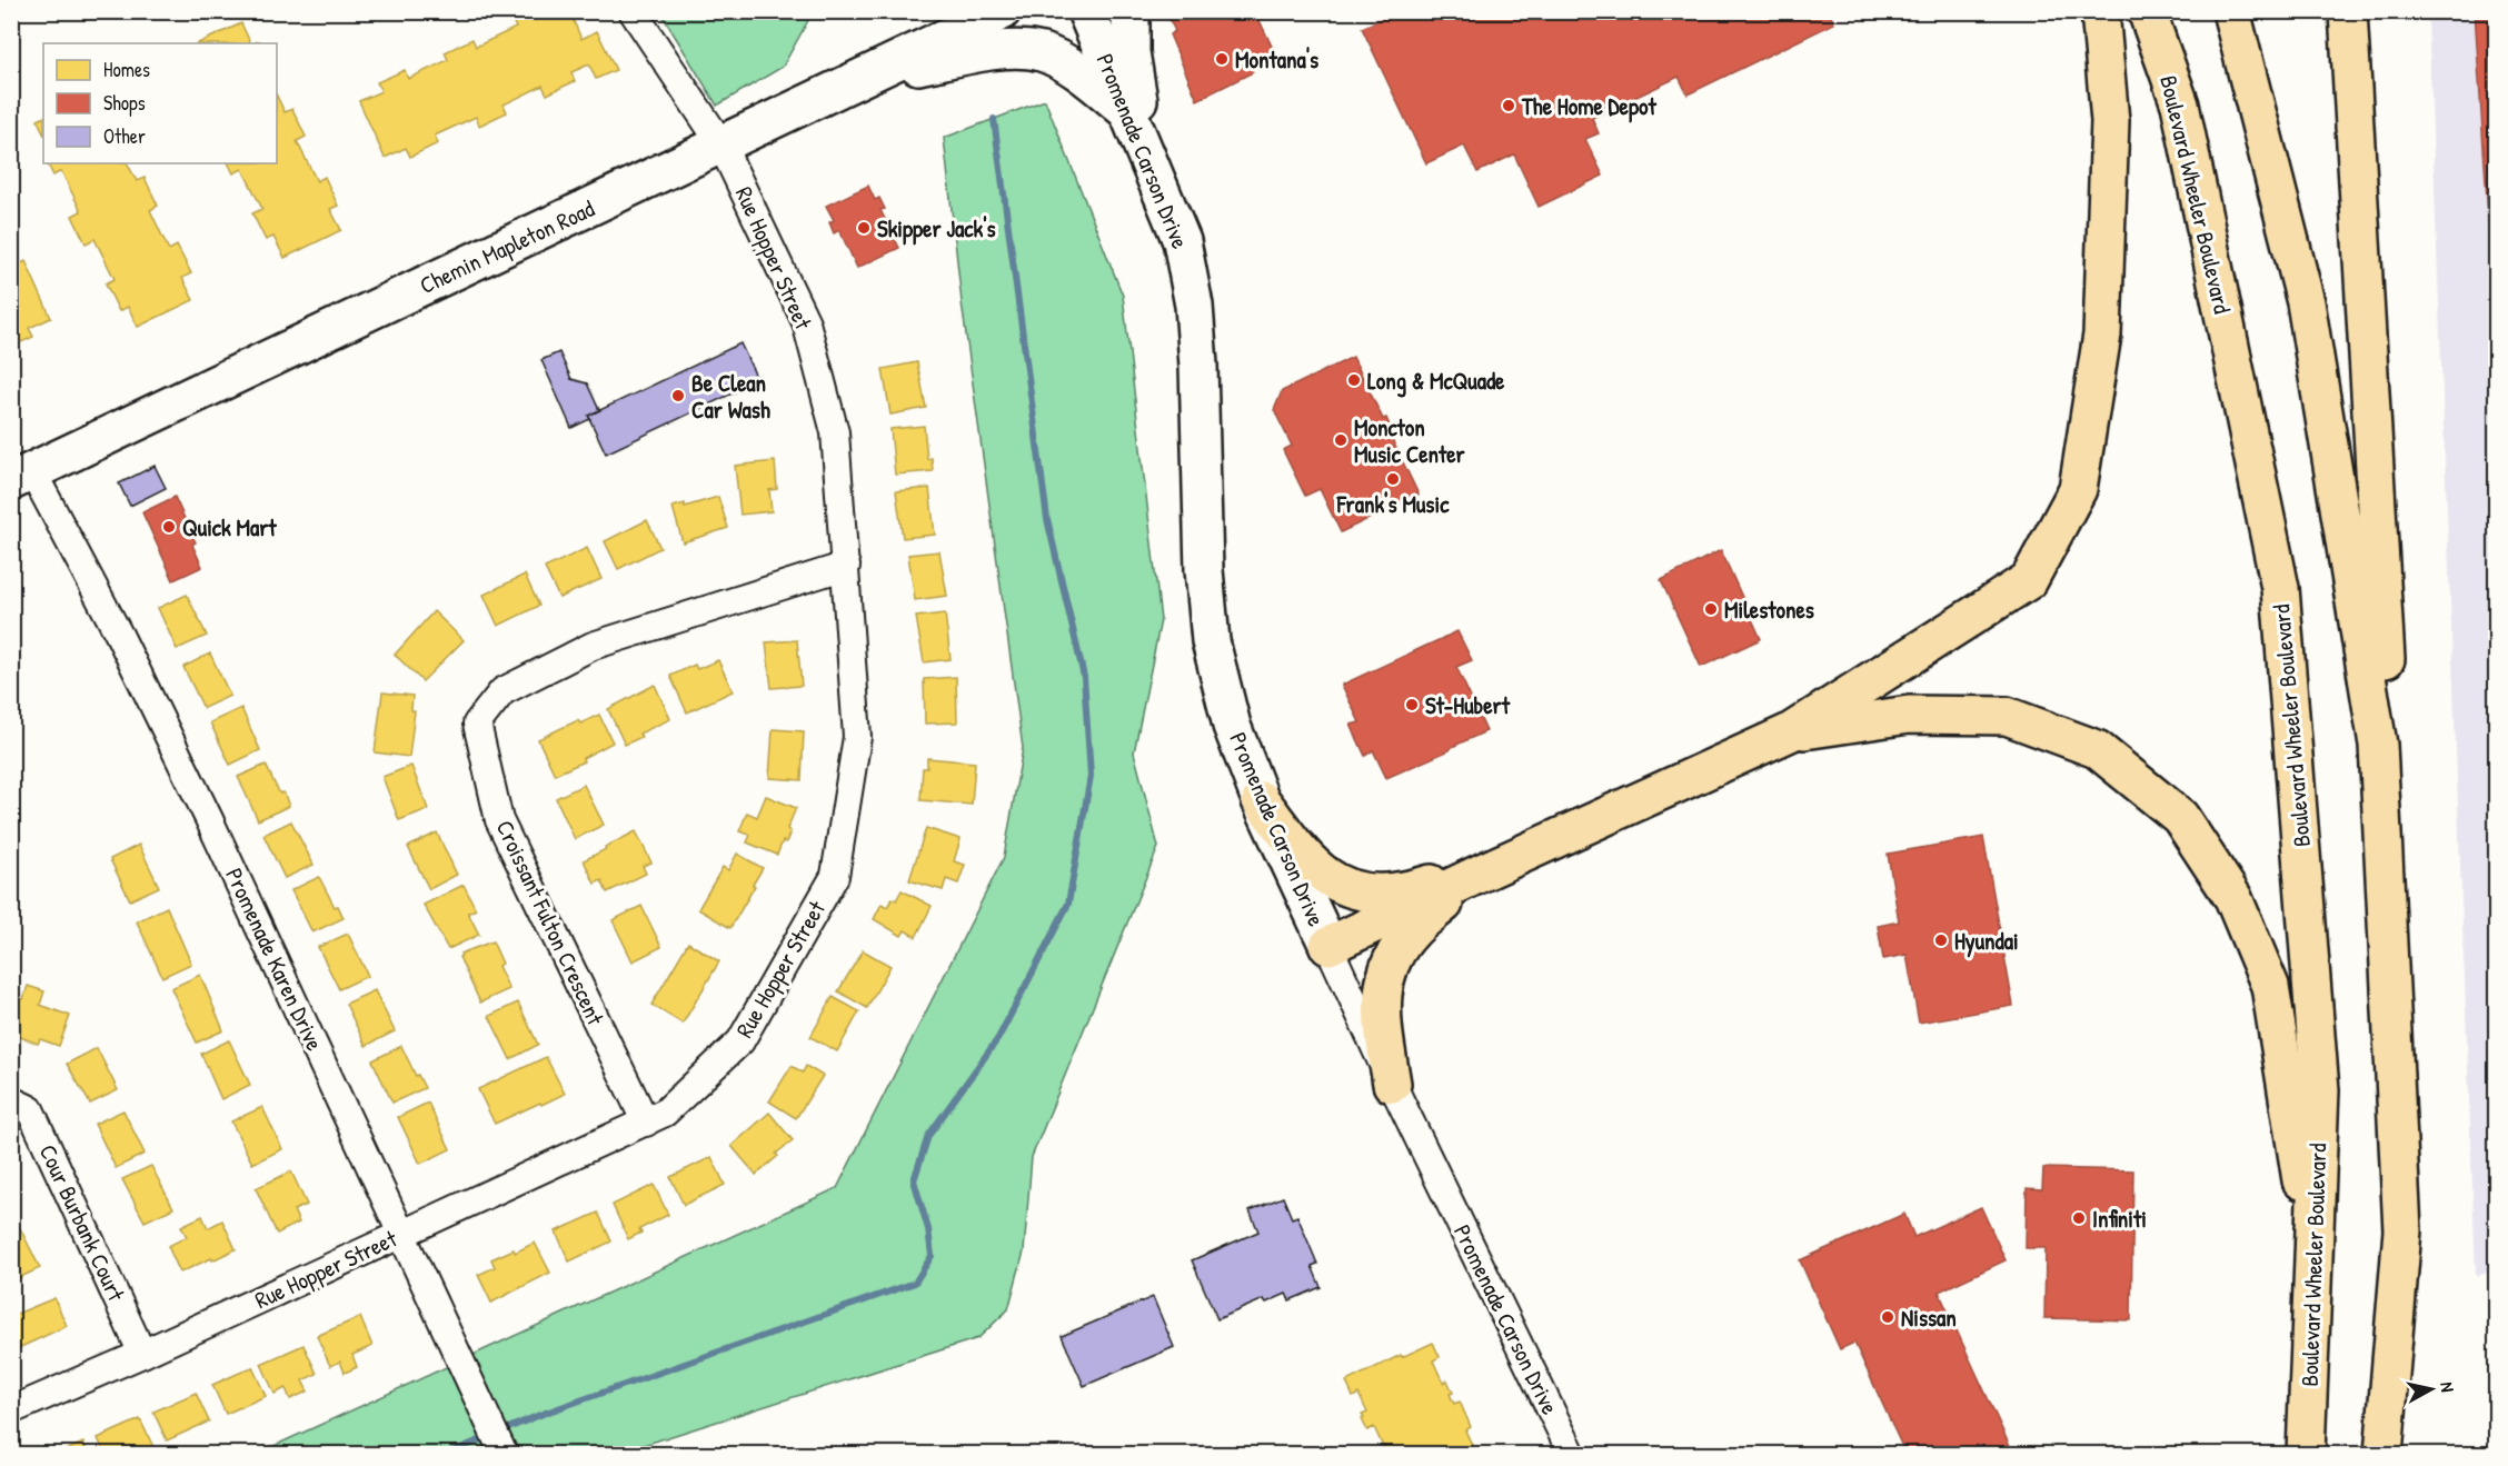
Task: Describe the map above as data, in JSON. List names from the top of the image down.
{
  "streets": {
    "highway": ["Boulevard Wheeler Boulevard"],
    "main road": ["Promenade Carson Drive", "Chemin Mapleton Road"],
    "street": [
      "Rue Hopper Street",
      "Croissant Fulton Crescent",
      "Promenade Karen Drive",
      "Cour Burbank Court"
    ]
  },
  "crossings": [
    ["Chemin Mapleton Road", "Rue Hopper Street"],
    ["Chemin Mapleton Road", "Promenade Karen Drive"],
    ["Rue Hopper Street", "Croissant Fulton Crescent"],
    ["Rue Hopper Street", "Promenade Karen Drive"],
    ["Rue Hopper Street", "Cour Burbank Court"]
  ],
  "places": [
    "Montana's",
    "The Home Depot",
    "Skipper Jack's",
    "Long & McQuade",
    "Be Clean Car Wash",
    "Moncton Music Center",
    "Frank's Music",
    "Quick Mart",
    "Milestones",
    "St-Hubert",
    "Hyundai",
    "Infiniti",
    "Nissan"
  ],
  "legend": ["Homes", "Shops", "Other"],
  "north": "right"
}
